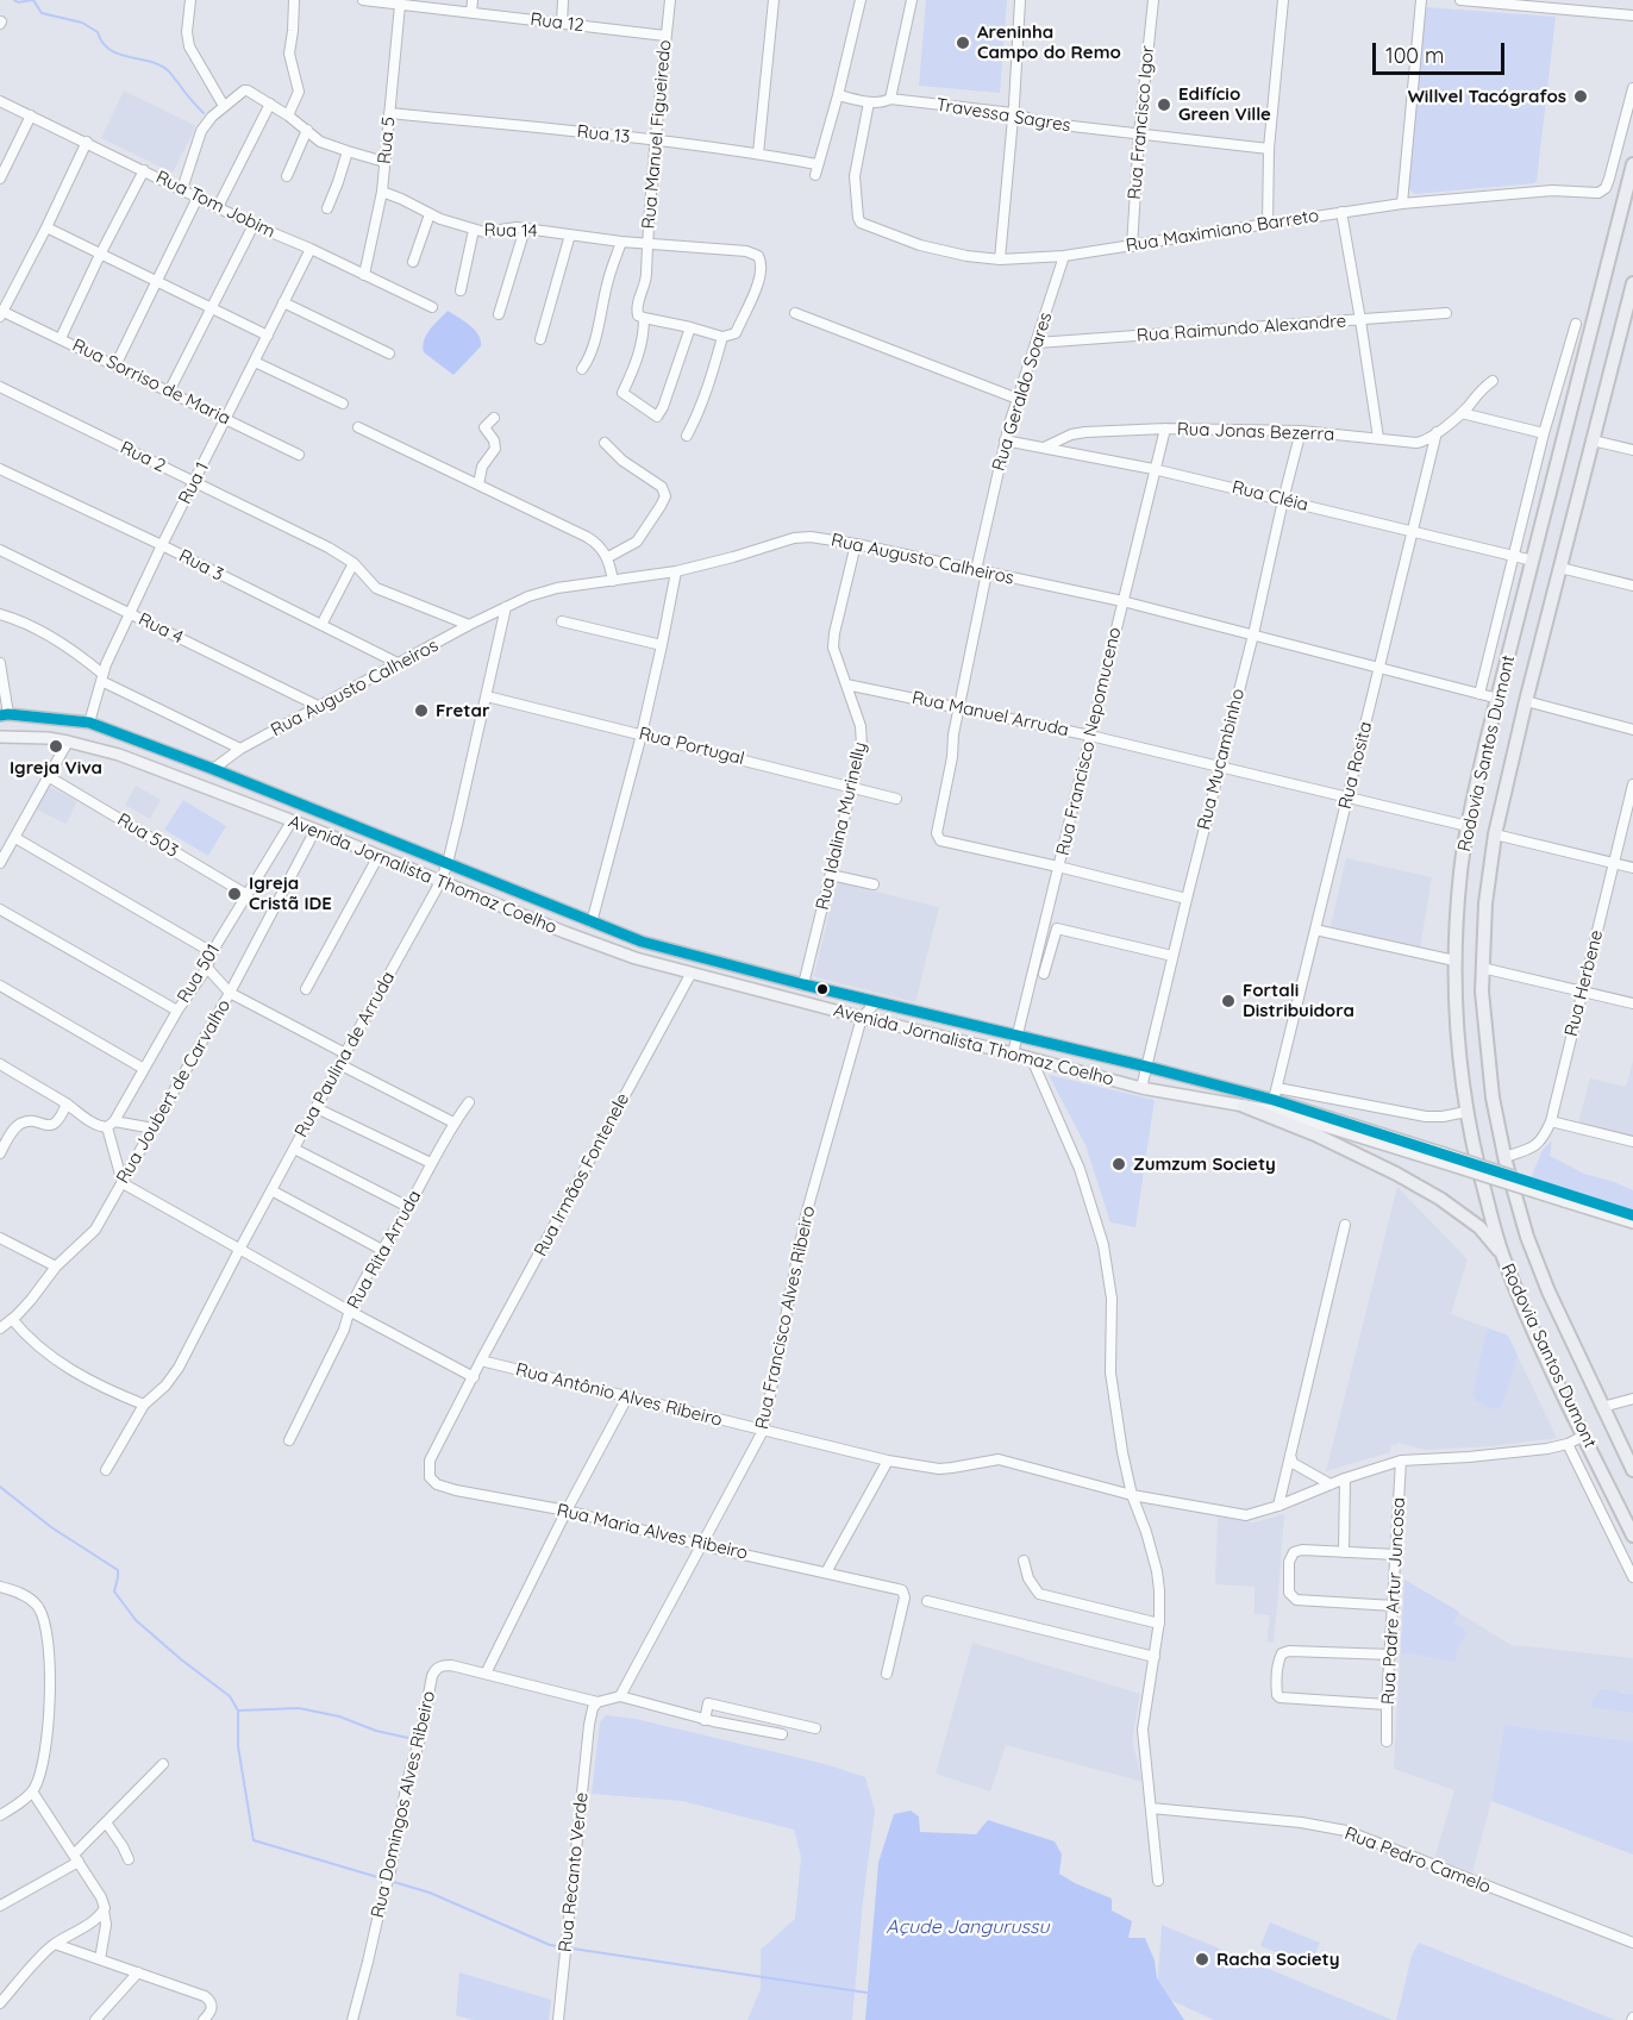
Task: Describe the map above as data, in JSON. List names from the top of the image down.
{
  "streets": {
    "highway": ["Rodovia Santos Dumont"],
    "main road": ["Avenida Jornalista Thomaz Coelho"],
    "street": [
      "Rua 12",
      "Travessa Sagres",
      "Rua Francisco Igor",
      "Rua 13",
      "Rua Manuel Figueiredo",
      "Rua 5",
      "Rua Tom Jobim",
      "Rua 14",
      "Rua Maximiano Barreto",
      "Rua Raimundo Alexandre",
      "Rua Sorriso de Maria",
      "Rua Geraldo Soares",
      "Rua Jonas Bezerra",
      "Rua 2",
      "Rua 1",
      "Rua Cléia",
      "Rua Augusto Calheiros",
      "Rua 3",
      "Rua 4",
      "Rua Manuel Arruda",
      "Rua Francisco Nepomuceno",
      "Rua Portugal",
      "Rua Mucambinho",
      "Rua Rosita",
      "Rua Idalina Murinelly",
      "Rua 503",
      "Rua 501",
      "Rua Herbene",
      "Rua Paulina de Arruda",
      "Rua Joubert de Carvalho",
      "Rua Irmãos Fontenele",
      "Rua Rita Arruda",
      "Rua Francisco Alves Ribeiro",
      "Rua Antônio Alves Ribeiro",
      "Rua Maria Alves Ribeiro",
      "Rua Padre Artur Juncosa",
      "Rua Domingos Alves Ribeiro",
      "Rua Pedro Camelo",
      "Rua Recanto Verde"
    ]
  },
  "crossings": [
    ["Rua 12", "Rua Manuel Figueiredo"],
    ["Rua 12", "Rua 5"],
    ["Travessa Sagres", "Rua Francisco Igor"],
    ["Travessa Sagres", "Rua 13"],
    ["Travessa Sagres", "Rua Maximiano Barreto"],
    ["Rua Francisco Igor", "Rua Maximiano Barreto"],
    ["Rua 13", "Rua Manuel Figueiredo"],
    ["Rua 13", "Rua 5"],
    ["Rua Manuel Figueiredo", "Rua 14"],
    ["Rua 5", "Rua Tom Jobim"],
    ["Rua 5", "Rua 14"],
    ["Rua Tom Jobim", "Rua 1"],
    ["Rua Maximiano Barreto", "Rua Geraldo Soares"],
    ["Rua Raimundo Alexandre", "Rua Geraldo Soares"],
    ["Rua Sorriso de Maria", "Rua 1"],
    ["Rua Geraldo Soares", "Rua Cléia"],
    ["Rua Geraldo Soares", "Rua Augusto Calheiros"],
    ["Rua Jonas Bezerra", "Rua Cléia"],
    ["Rua Jonas Bezerra", "Rua Francisco Nepomuceno"],
    ["Rua Jonas Bezerra", "Rua Mucambinho"],
    ["Rua Jonas Bezerra", "Rua Rosita"],
    ["Rua 2", "Rua 1"],
    ["Rua 2", "Rua Augusto Calheiros"],
    ["Rua 1", "Rua 3"],
    ["Rua 1", "Rua 4"],
    ["Rua 1", "Avenida Jornalista Thomaz Coelho"],
    ["Rua Cléia", "Rua Francisco Nepomuceno"],
    ["Rua Cléia", "Rodovia Santos Dumont"],
    ["Rua Cléia", "Rua Mucambinho"],
    ["Rua Cléia", "Rua Rosita"],
    ["Rua Augusto Calheiros", "Rua 3"],
    ["Rua Augusto Calheiros", "Rua 4"],
    ["Rua Augusto Calheiros", "Rua Francisco Nepomuceno"],
    ["Rua Augusto Calheiros", "Rodovia Santos Dumont"],
    ["Rua Augusto Calheiros", "Rua Mucambinho"],
    ["Rua Augusto Calheiros", "Rua Rosita"],
    ["Rua Augusto Calheiros", "Rua Idalina Murinelly"],
    ["Rua Augusto Calheiros", "Avenida Jornalista Thomaz Coelho"],
    ["Rua Augusto Calheiros", "Rua Paulina de Arruda"],
    ["Rua Manuel Arruda", "Rua Francisco Nepomuceno"],
    ["Rua Manuel Arruda", "Rodovia Santos Dumont"],
    ["Rua Manuel Arruda", "Rua Mucambinho"],
    ["Rua Manuel Arruda", "Rua Rosita"],
    ["Rua Manuel Arruda", "Rua Idalina Murinelly"],
    ["Rua Francisco Nepomuceno", "Avenida Jornalista Thomaz Coelho"],
    ["Rua Portugal", "Rua Idalina Murinelly"],
    ["Rua Portugal", "Rua Paulina de Arruda"],
    ["Rodovia Santos Dumont", "Rua Herbene"],
    ["Rodovia Santos Dumont", "Rua Antônio Alves Ribeiro"],
    ["Rua Mucambinho", "Avenida Jornalista Thomaz Coelho"],
    ["Rua Rosita", "Avenida Jornalista Thomaz Coelho"],
    ["Rua Idalina Murinelly", "Avenida Jornalista Thomaz Coelho"],
    ["Rua 503", "Rua 501"],
    ["Avenida Jornalista Thomaz Coelho", "Rua 501"],
    ["Avenida Jornalista Thomaz Coelho", "Rua Paulina de Arruda"],
    ["Avenida Jornalista Thomaz Coelho", "Rua Joubert de Carvalho"],
    ["Avenida Jornalista Thomaz Coelho", "Rua Irmãos Fontenele"],
    ["Avenida Jornalista Thomaz Coelho", "Rua Francisco Alves Ribeiro"],
    ["Rua Irmãos Fontenele", "Rua Antônio Alves Ribeiro"],
    ["Rua Irmãos Fontenele", "Rua Maria Alves Ribeiro"],
    ["Rua Francisco Alves Ribeiro", "Rua Antônio Alves Ribeiro"],
    ["Rua Francisco Alves Ribeiro", "Rua Maria Alves Ribeiro"],
    ["Rua Antônio Alves Ribeiro", "Rua Padre Artur Juncosa"],
    ["Rua Domingos Alves Ribeiro", "Rua Recanto Verde"]
  ],
  "water": ["Açude Jangurussu"],
  "places": [
    "Areninha Campo do Remo",
    "Willvel Tacógrafos",
    "Edifício Green Ville",
    "Fretar",
    "Igreja Viva",
    "Igreja Cristã IDE",
    "Fortali Distribuidora",
    "Zumzum Society",
    "Racha Society"
  ],
  "scale_bar": "100 m"
}
